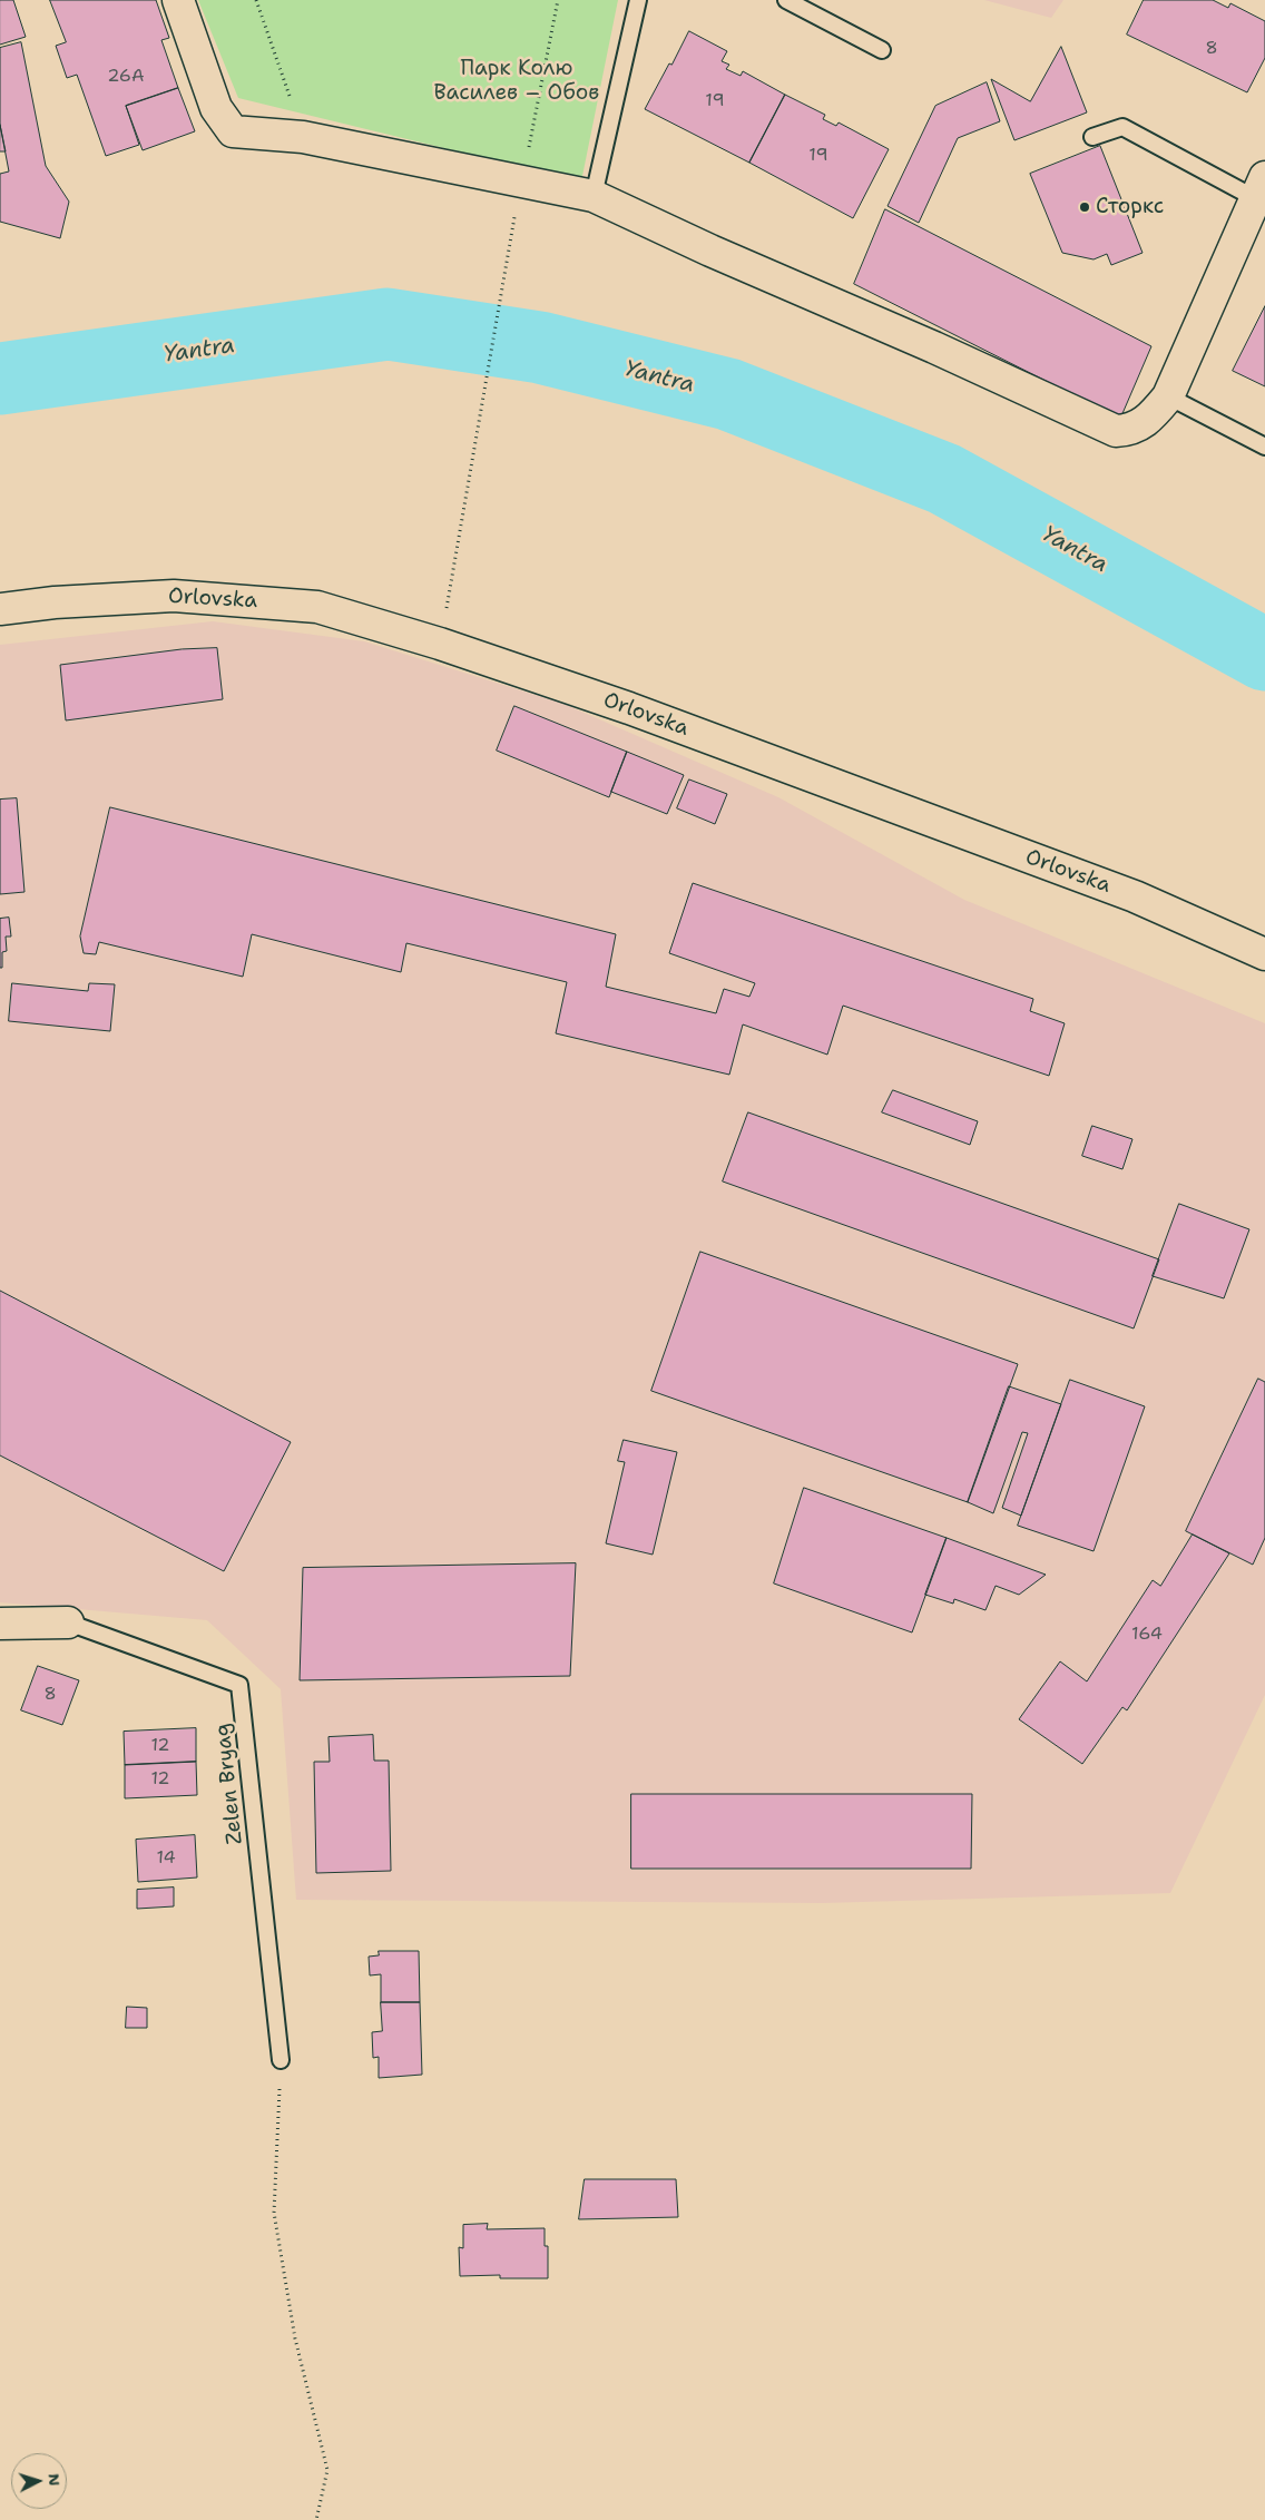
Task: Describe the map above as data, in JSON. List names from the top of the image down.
{
  "streets": {
    "street": ["Orlovska"],
    "lane": ["Zelen Bryag"]
  },
  "water": ["Yantra"],
  "parks": ["Парк Колю Василев – Обов"],
  "places": ["Сторкс"],
  "house_numbers": [
    "8",
    "26А",
    "19",
    "19",
    "164",
    "8",
    "12",
    "12",
    "14"
  ],
  "north": "right"
}
